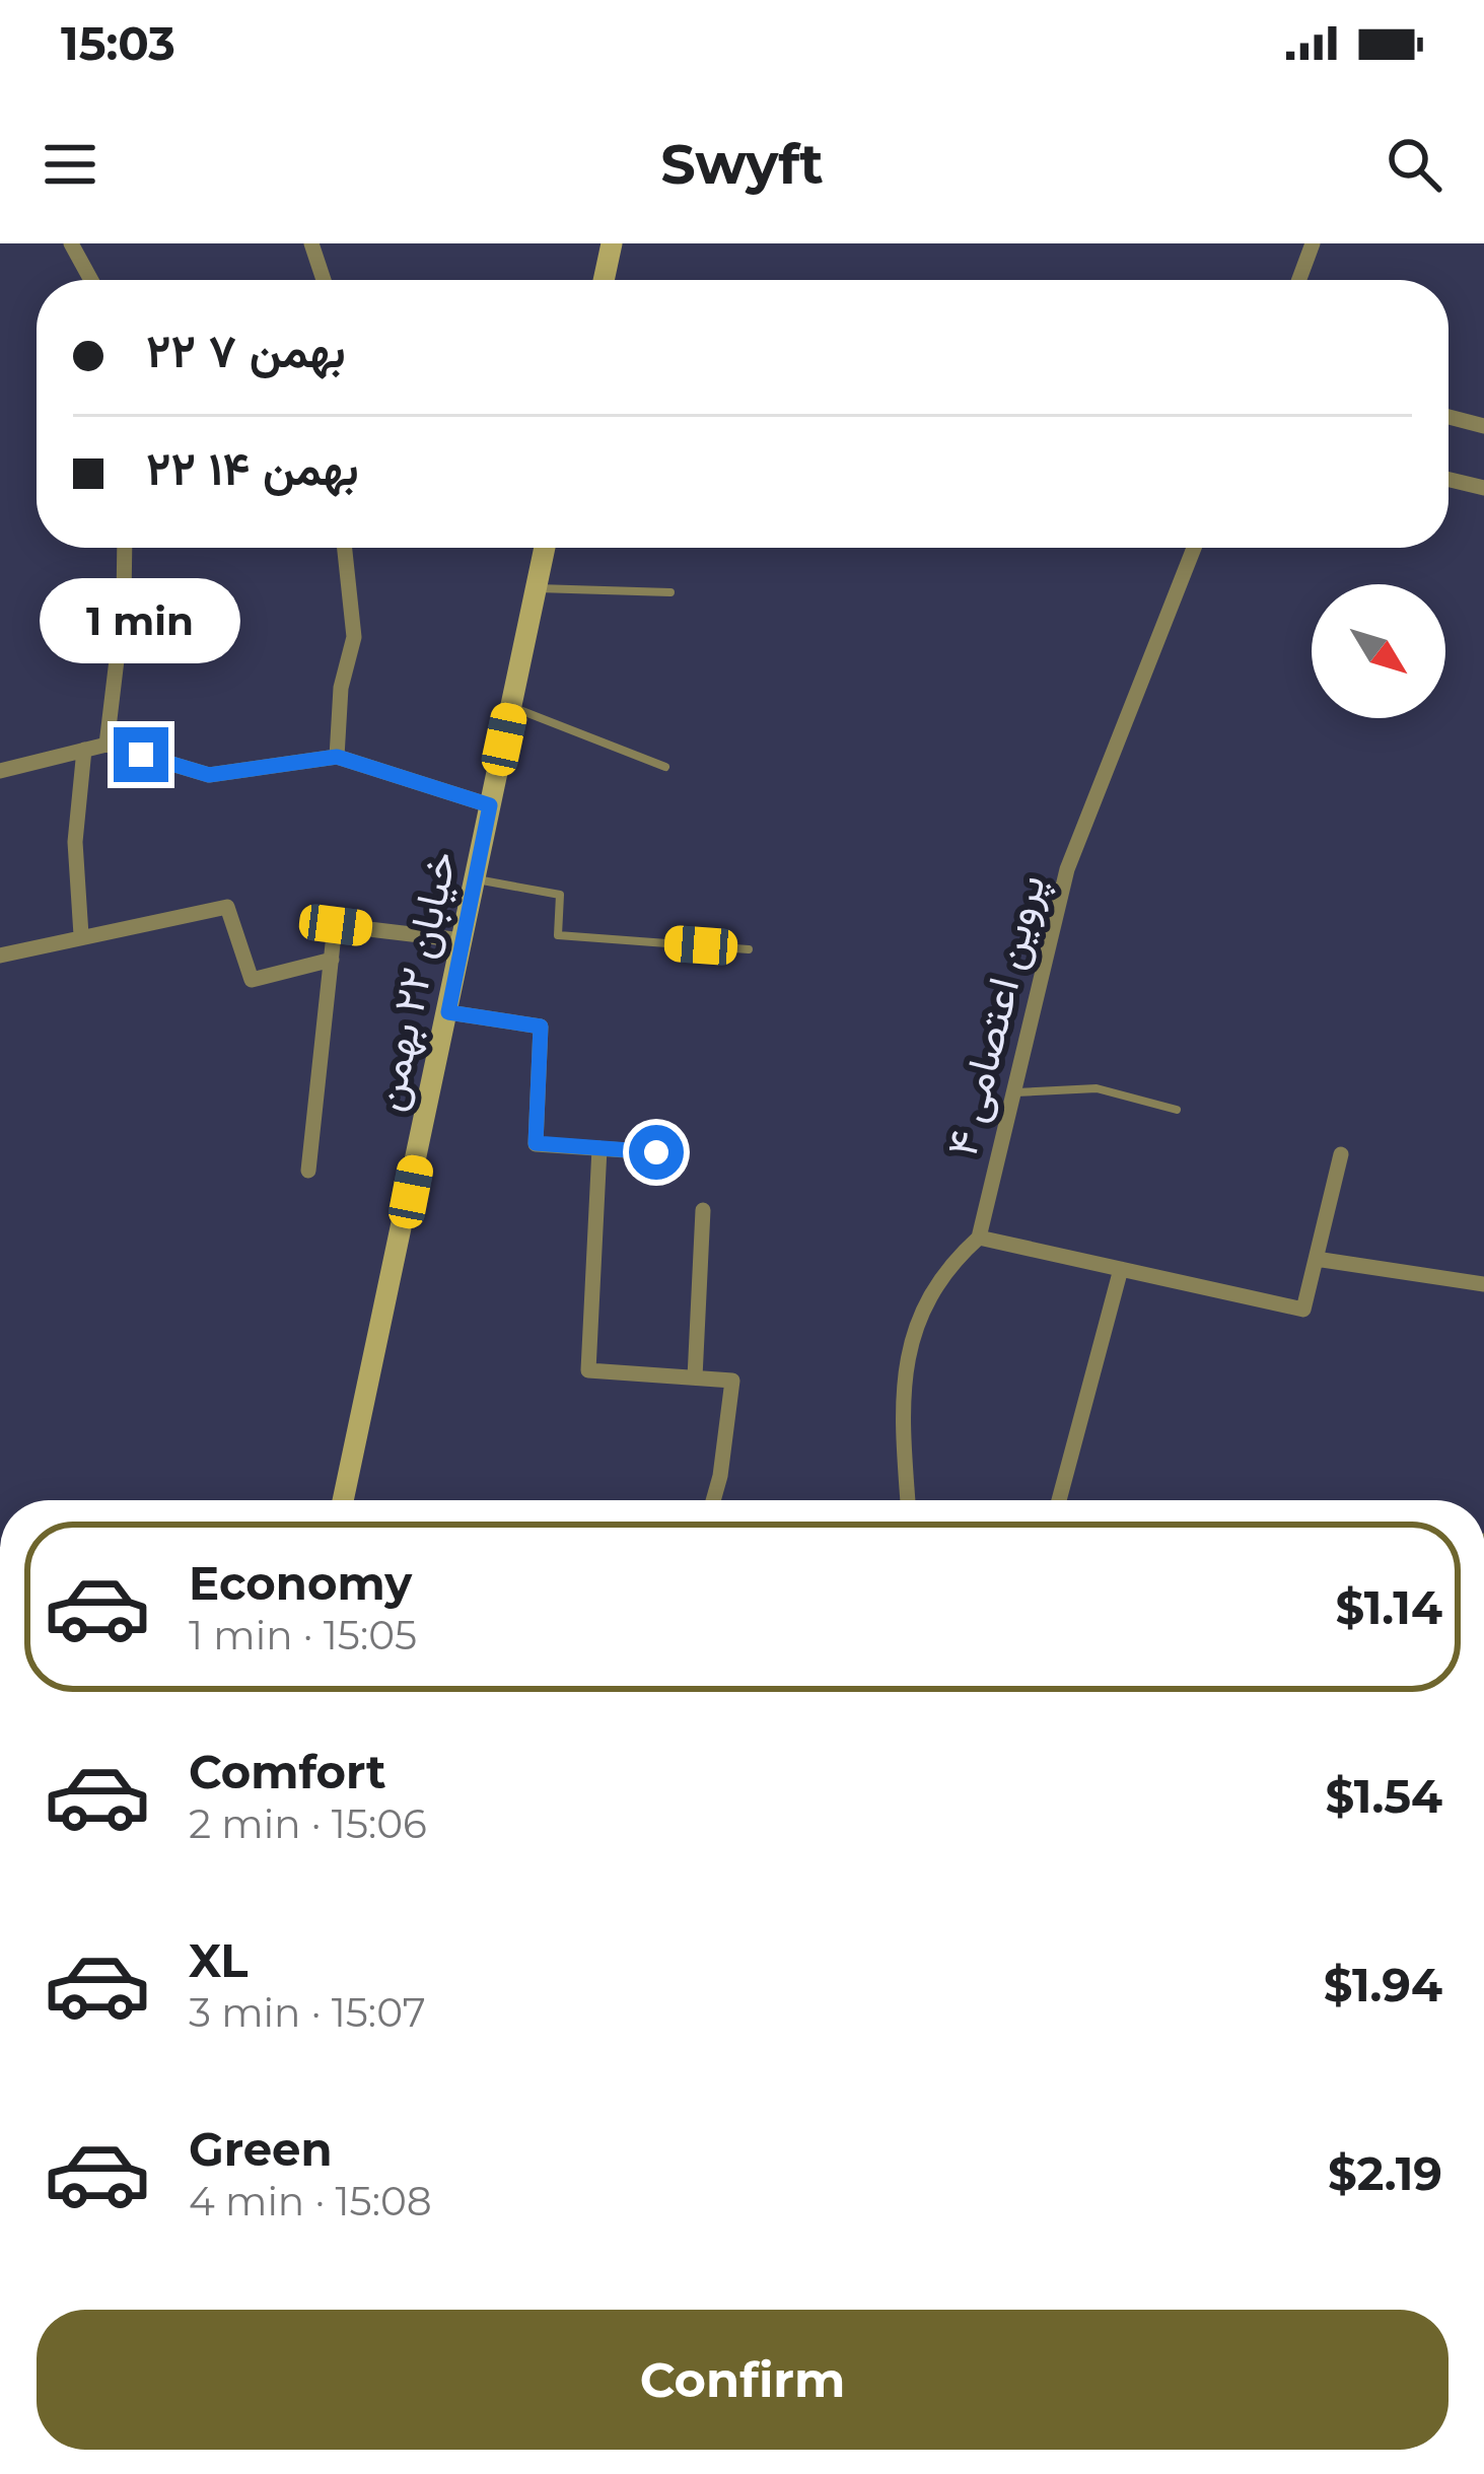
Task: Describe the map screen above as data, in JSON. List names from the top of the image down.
{
  "streets": {
    "main road": ["خیابان ۲۲ بهمن"],
    "street": ["پروین اعتصامی ۴"]
  },
  "north": "bottom right",
  "page": {
    "status": "15:03",
    "header": "Swyft",
    "banner": ["۲۲ بهمن ۷", "۲۲ بهمن ۱۴"],
    "bubble": "1 min",
    "list": [
      {
        "name": "Economy",
        "note": "1 min · 15:05",
        "value": "$1.14"
      },
      {
        "name": "Comfort",
        "note": "2 min · 15:06",
        "value": "$1.54"
      },
      {
        "name": "XL",
        "note": "3 min · 15:07",
        "value": "$1.94"
      },
      {
        "name": "Green",
        "note": "4 min · 15:08",
        "value": "$2.19"
      }
    ],
    "buttons": "Confirm"
  }
}
